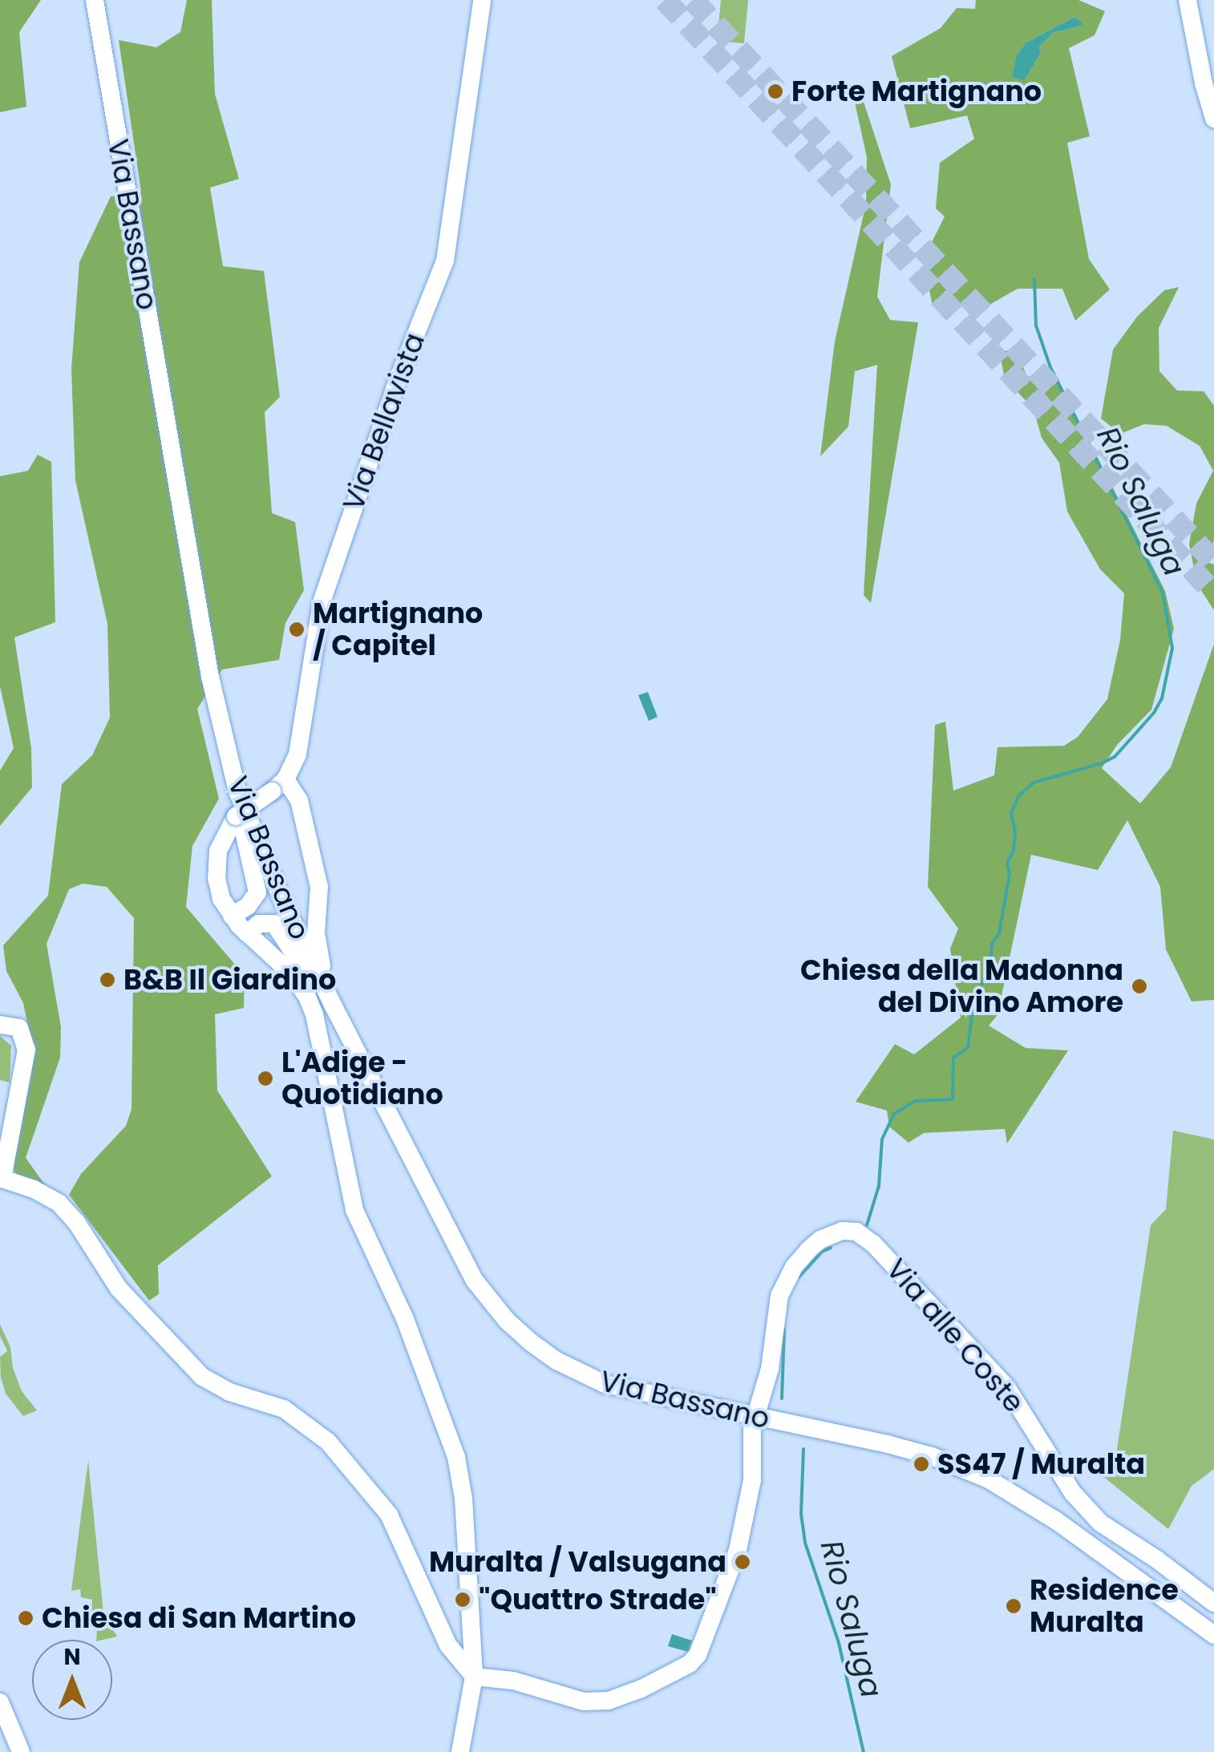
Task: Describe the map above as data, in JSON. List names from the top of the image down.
{
  "streets": {
    "street": ["Via Bassano", "Via Bellavista", "Via alle Coste"]
  },
  "crossings": [
    ["Via Bassano", "Via alle Coste"]
  ],
  "water": ["Rio Saluga"],
  "places": [
    "Forte Martignano",
    "Martignano / Capitel",
    "B&B Il Giardino",
    "Chiesa della Madonna del Divino Amore",
    "L'Adige - Quotidiano",
    "SS47 / Muralta",
    "Muralta / Valsugana",
    "\"Quattro Strade\"",
    "Residence Muralta",
    "Chiesa di San Martino"
  ],
  "north": "top"
}
